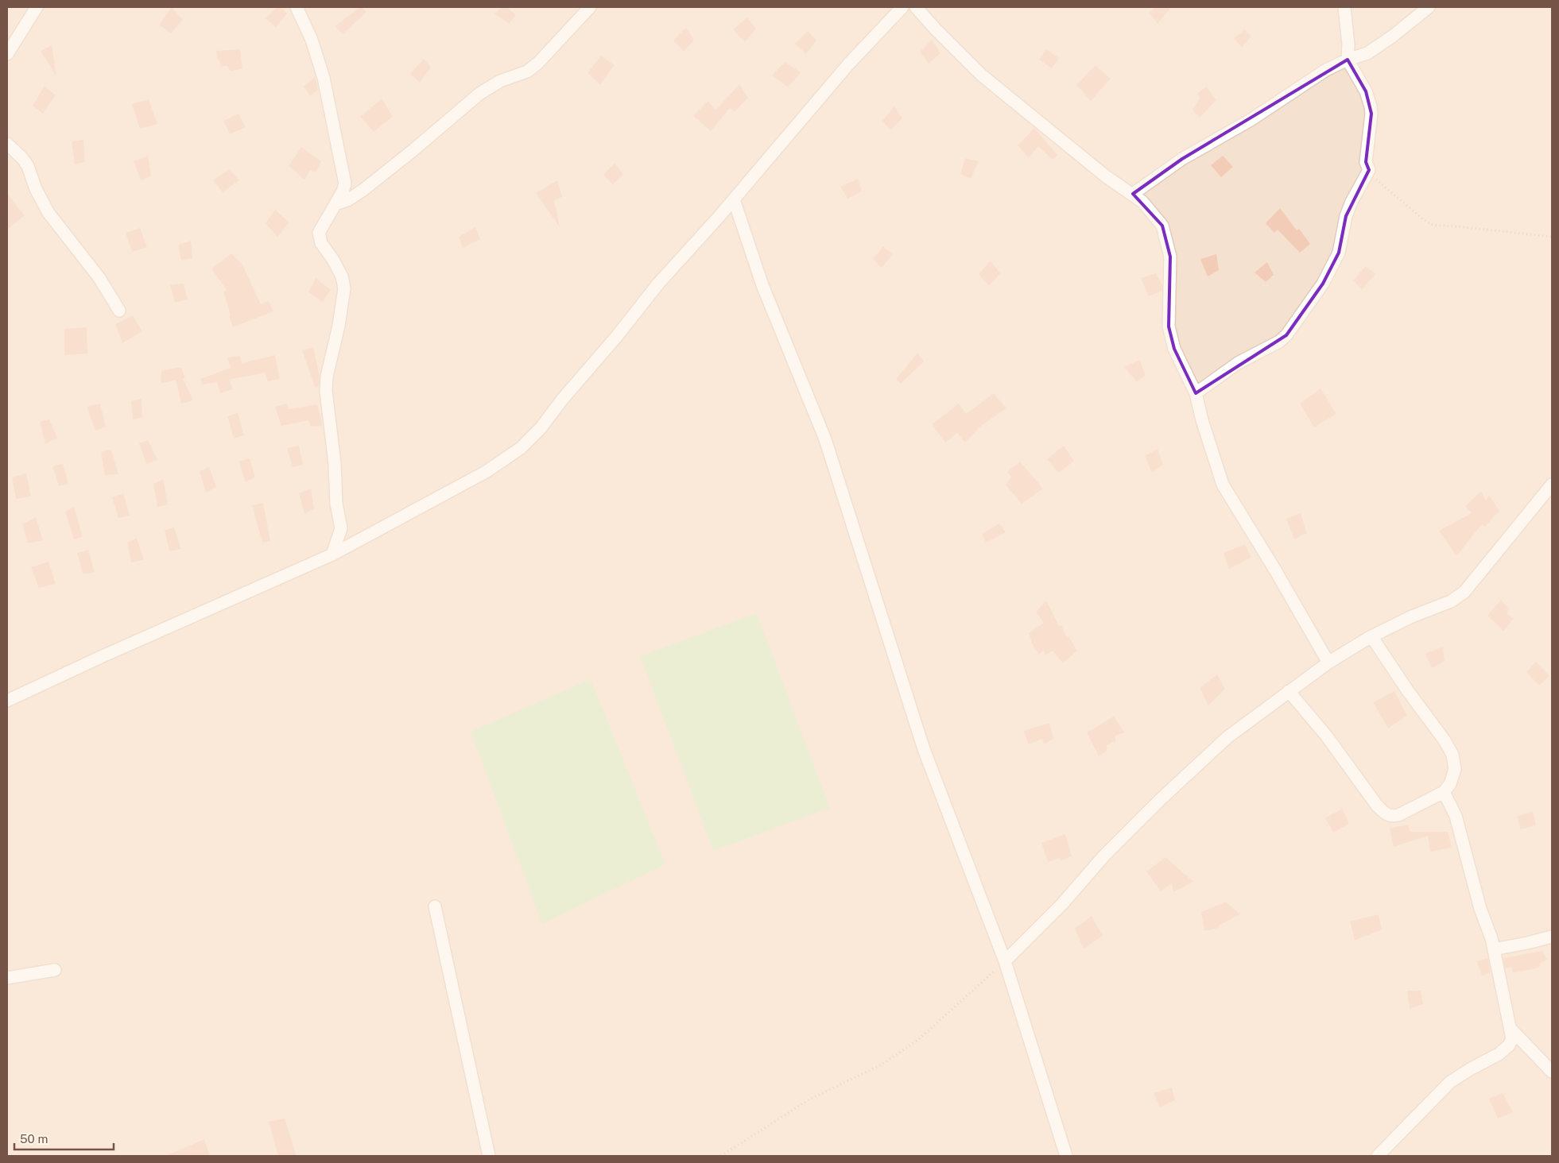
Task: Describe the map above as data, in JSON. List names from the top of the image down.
{
  "scale_bar": "50 m"
}
